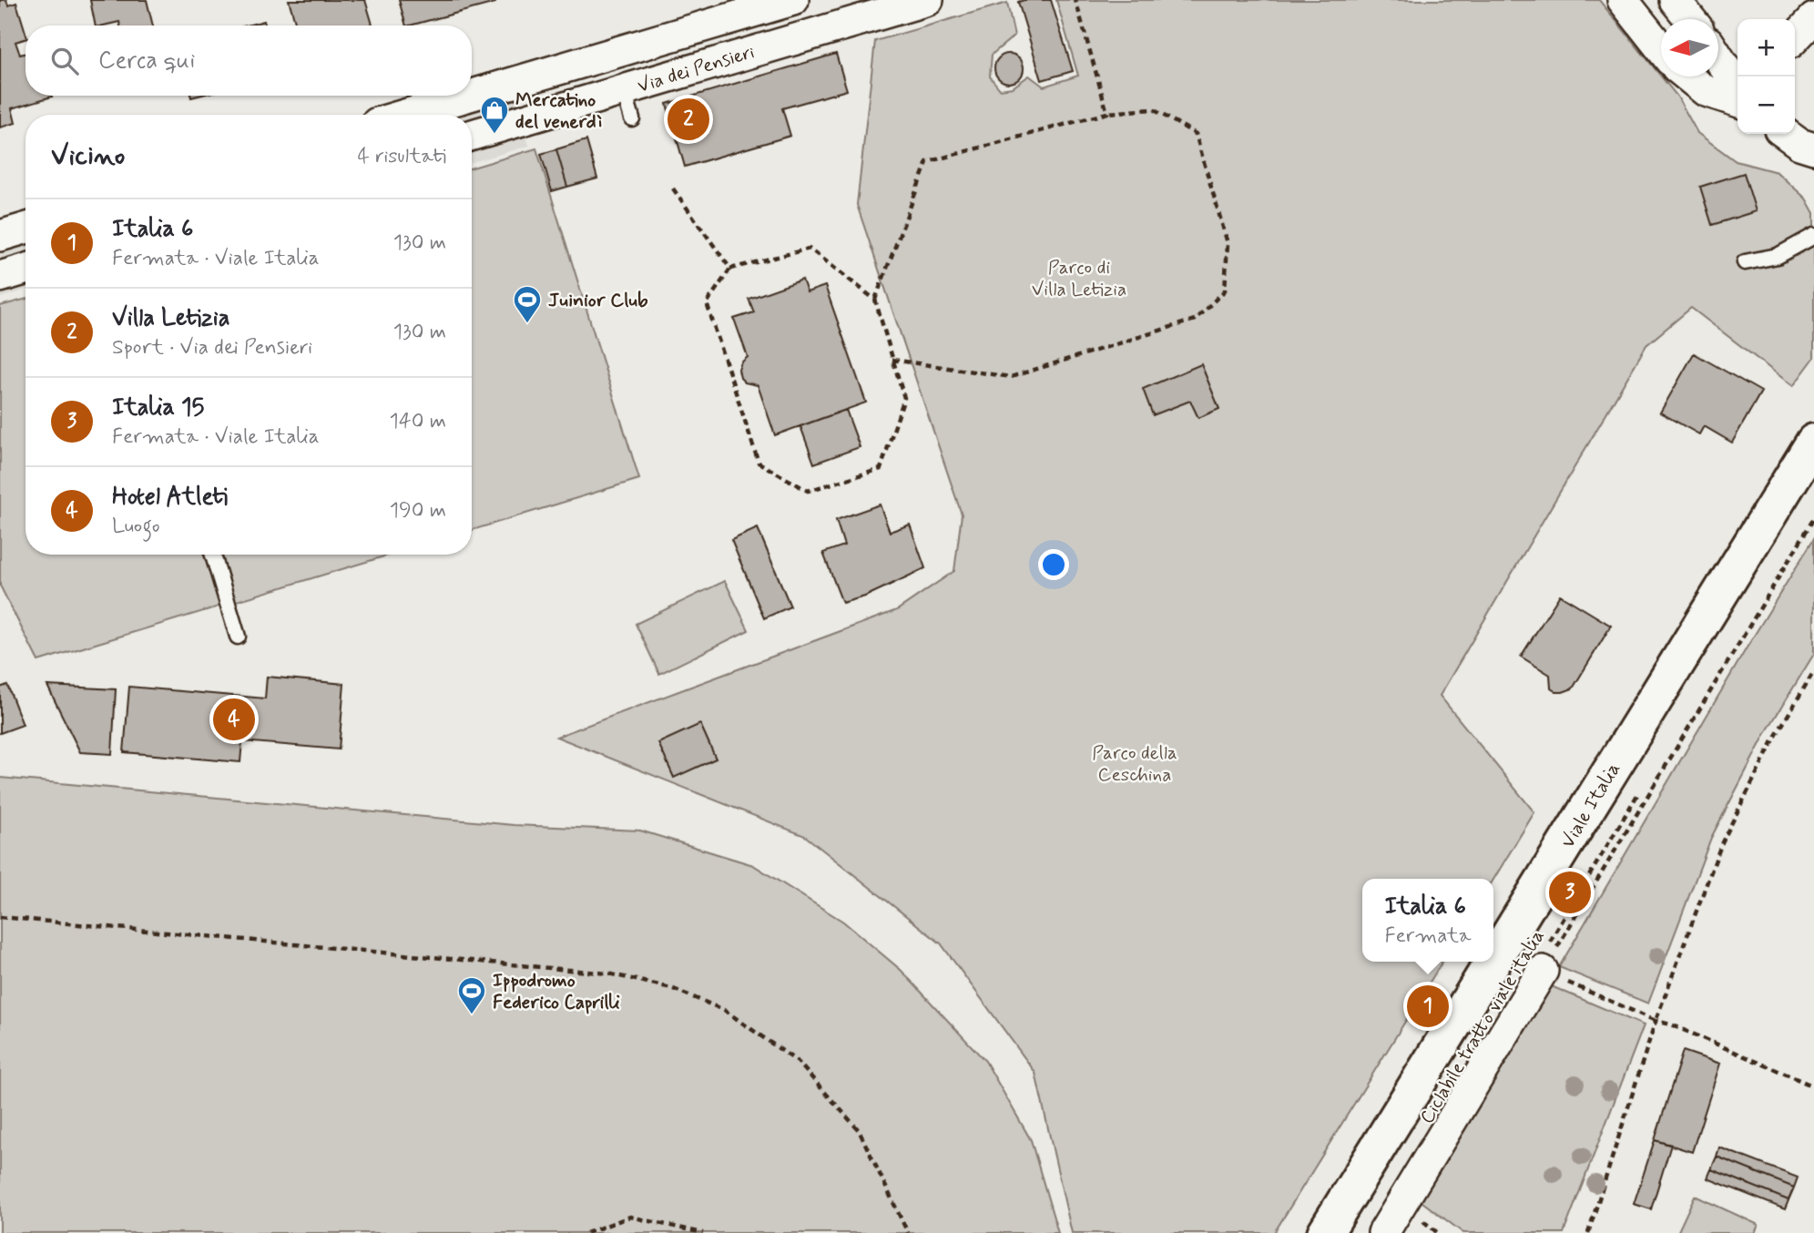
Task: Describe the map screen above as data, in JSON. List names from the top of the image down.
{
  "streets": {
    "main road": ["Viale Italia"],
    "street": ["Via dei Pensieri"],
    "path": ["Ciclabile tratto viale italia"]
  },
  "parks": ["Parco di Villa Letizia", "Parco della Ceschina"],
  "places": {
    "shop": ["Mercatino del venerdì"],
    "sports": ["Juinior Club", "Ippodromo Federico Caprilli"]
  },
  "north": "left",
  "page": {
    "map_buttons": ["+", "−"],
    "search": "Cerca qui",
    "pins": [
      "2",
      "4",
      "3",
      "1"
    ],
    "heading": ["Vicino", "4 risultati"],
    "list": [
      {
        "mark": "1",
        "name": "Italia 6",
        "note": "Fermata · Viale Italia",
        "value": "130 m"
      },
      {
        "mark": "2",
        "name": "Villa Letizia",
        "note": "Sport · Via dei Pensieri",
        "value": "130 m"
      },
      {
        "mark": "3",
        "name": "Italia 15",
        "note": "Fermata · Viale Italia",
        "value": "140 m"
      },
      {
        "mark": "4",
        "name": "Hotel Atleti",
        "note": "Luogo",
        "value": "190 m"
      }
    ],
    "popup": ["Italia 6", "Fermata"]
  }
}
